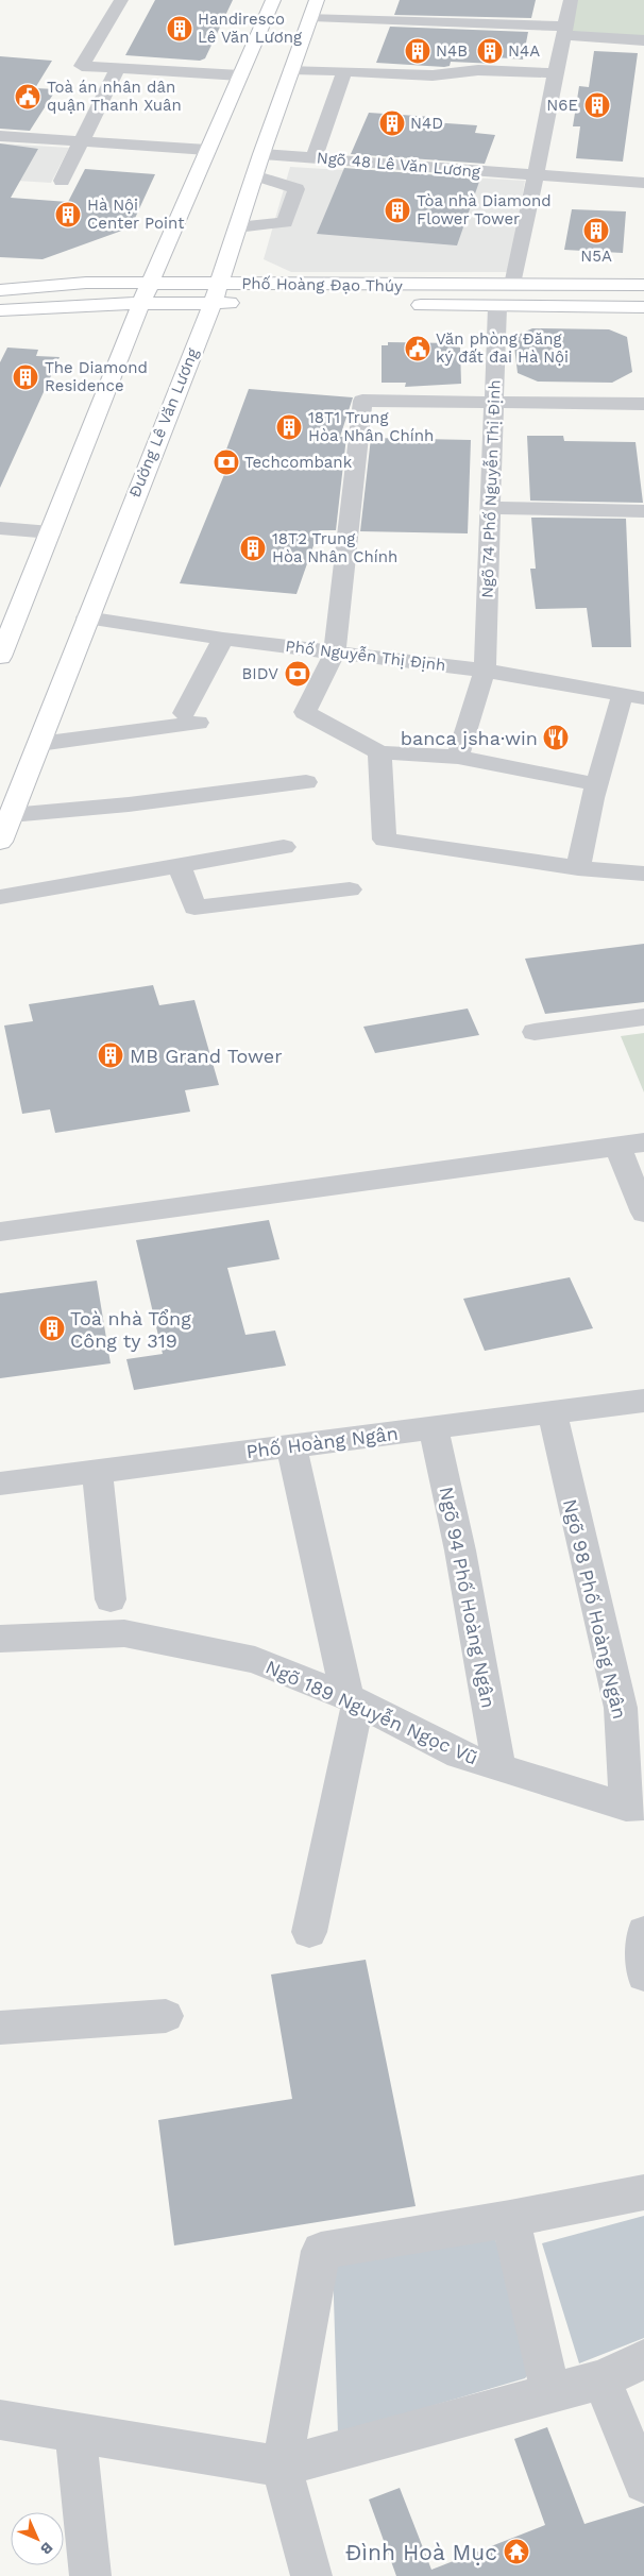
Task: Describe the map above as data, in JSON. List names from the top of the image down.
{
  "streets": {
    "main road": ["Phố Hoàng Đạo Thúy", "Đường Lê Văn Lương"],
    "street": [
      "Ngõ 48 Lê Văn Lương",
      "Ngõ 74 Phố Nguyễn Thị Định",
      "Phố Nguyễn Thị Định",
      "Phố Hoàng Ngân",
      "Ngõ 94 Phố Hoàng Ngân",
      "Ngõ 98 Phố Hoàng Ngân",
      "Ngõ 189 Nguyễn Ngọc Vũ"
    ]
  },
  "crossings": [
    ["Ngõ 48 Lê Văn Lương", "Đường Lê Văn Lương"],
    ["Phố Hoàng Đạo Thúy", "Đường Lê Văn Lương"],
    ["Phố Hoàng Đạo Thúy", "Ngõ 74 Phố Nguyễn Thị Định"],
    ["Đường Lê Văn Lương", "Phố Nguyễn Thị Định"],
    ["Ngõ 74 Phố Nguyễn Thị Định", "Phố Nguyễn Thị Định"],
    ["Phố Hoàng Ngân", "Ngõ 94 Phố Hoàng Ngân"],
    ["Phố Hoàng Ngân", "Ngõ 98 Phố Hoàng Ngân"],
    ["Ngõ 94 Phố Hoàng Ngân", "Ngõ 189 Nguyễn Ngọc Vũ"],
    ["Ngõ 98 Phố Hoàng Ngân", "Ngõ 189 Nguyễn Ngọc Vũ"]
  ],
  "places": {
    "building": [
      "Handiresco Lê Văn Lương",
      "N4B",
      "N4A",
      "N6E",
      "N4D",
      "Tòa nhà Diamond Flower Tower",
      "Hà Nội Center Point",
      "N5A",
      "The Diamond Residence",
      "18T1 Trung Hòa Nhân Chính",
      "18T2 Trung Hòa Nhân Chính",
      "MB Grand Tower",
      "Toà nhà Tổng Công ty 319"
    ],
    "public building": ["Toà án nhân dân quận Thanh Xuân", "Văn phòng Đăng ký đất đai Hà Nội"],
    "bank": ["Techcombank", "BIDV"],
    "restaurant": ["banca jsha·win"],
    "temple": ["Đình Hoà Mục"]
  },
  "north": "bottom right"
}
